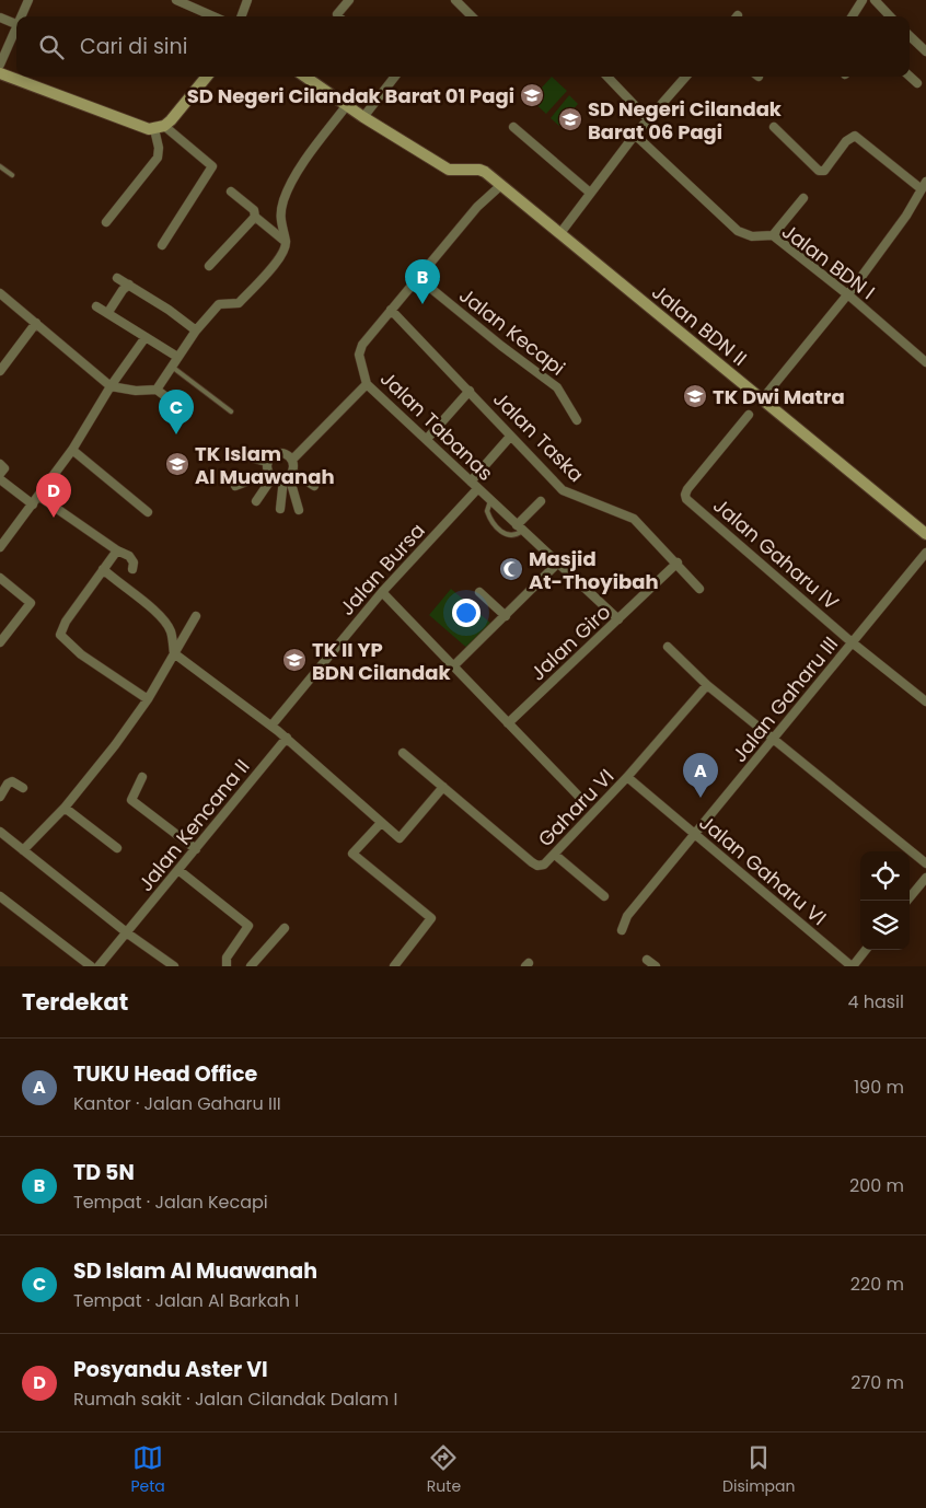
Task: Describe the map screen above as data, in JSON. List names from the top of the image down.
{
  "streets": {
    "street": [
      "Jalan BDN I",
      "Jalan BDN II",
      "Jalan Kecapi",
      "Jalan Tabanas",
      "Jalan Taska",
      "Jalan Gaharu IV",
      "Jalan Bursa",
      "Jalan Giro",
      "Jalan Gaharu III",
      "Gaharu VI",
      "Jalan Kencana II",
      "Jalan Gaharu VI"
    ]
  },
  "crossings": [
    ["Jalan BDN II", "Jalan Tabanas"],
    ["Jalan Kecapi", "Jalan Tabanas"],
    ["Jalan Tabanas", "Jalan Taska"],
    ["Jalan Tabanas", "Jalan Bursa"],
    ["Jalan Tabanas", "Jalan Giro"],
    ["Jalan Taska", "Jalan Giro"],
    ["Jalan Gaharu IV", "Jalan Gaharu III"],
    ["Jalan Gaharu III", "Jalan Gaharu VI"],
    ["Gaharu VI", "Jalan Gaharu VI"]
  ],
  "places": {
    "school or university": [
      "SD Negeri Cilandak Barat 01 Pagi",
      "SD Negeri Cilandak Barat 06 Pagi",
      "TK Dwi Matra",
      "TK Islam Al Muawanah",
      "TK II YP BDN Cilandak"
    ],
    "mosque": ["Masjid At-Thoyibah"]
  },
  "page": {
    "search": "Cari di sini",
    "pins": [
      "B",
      "C",
      "D",
      "A"
    ],
    "heading": ["Terdekat", "4 hasil"],
    "list": [
      {
        "mark": "A",
        "name": "TUKU Head Office",
        "note": "Kantor · Jalan Gaharu III",
        "value": "190 m"
      },
      {
        "mark": "B",
        "name": "TD 5N",
        "note": "Tempat · Jalan Kecapi",
        "value": "200 m"
      },
      {
        "mark": "C",
        "name": "SD Islam Al Muawanah",
        "note": "Tempat · Jalan Al Barkah I",
        "value": "220 m"
      },
      {
        "mark": "D",
        "name": "Posyandu Aster VI",
        "note": "Rumah sakit · Jalan Cilandak Dalam I",
        "value": "270 m"
      }
    ],
    "nav": ["Peta", "Rute", "Disimpan"]
  }
}
